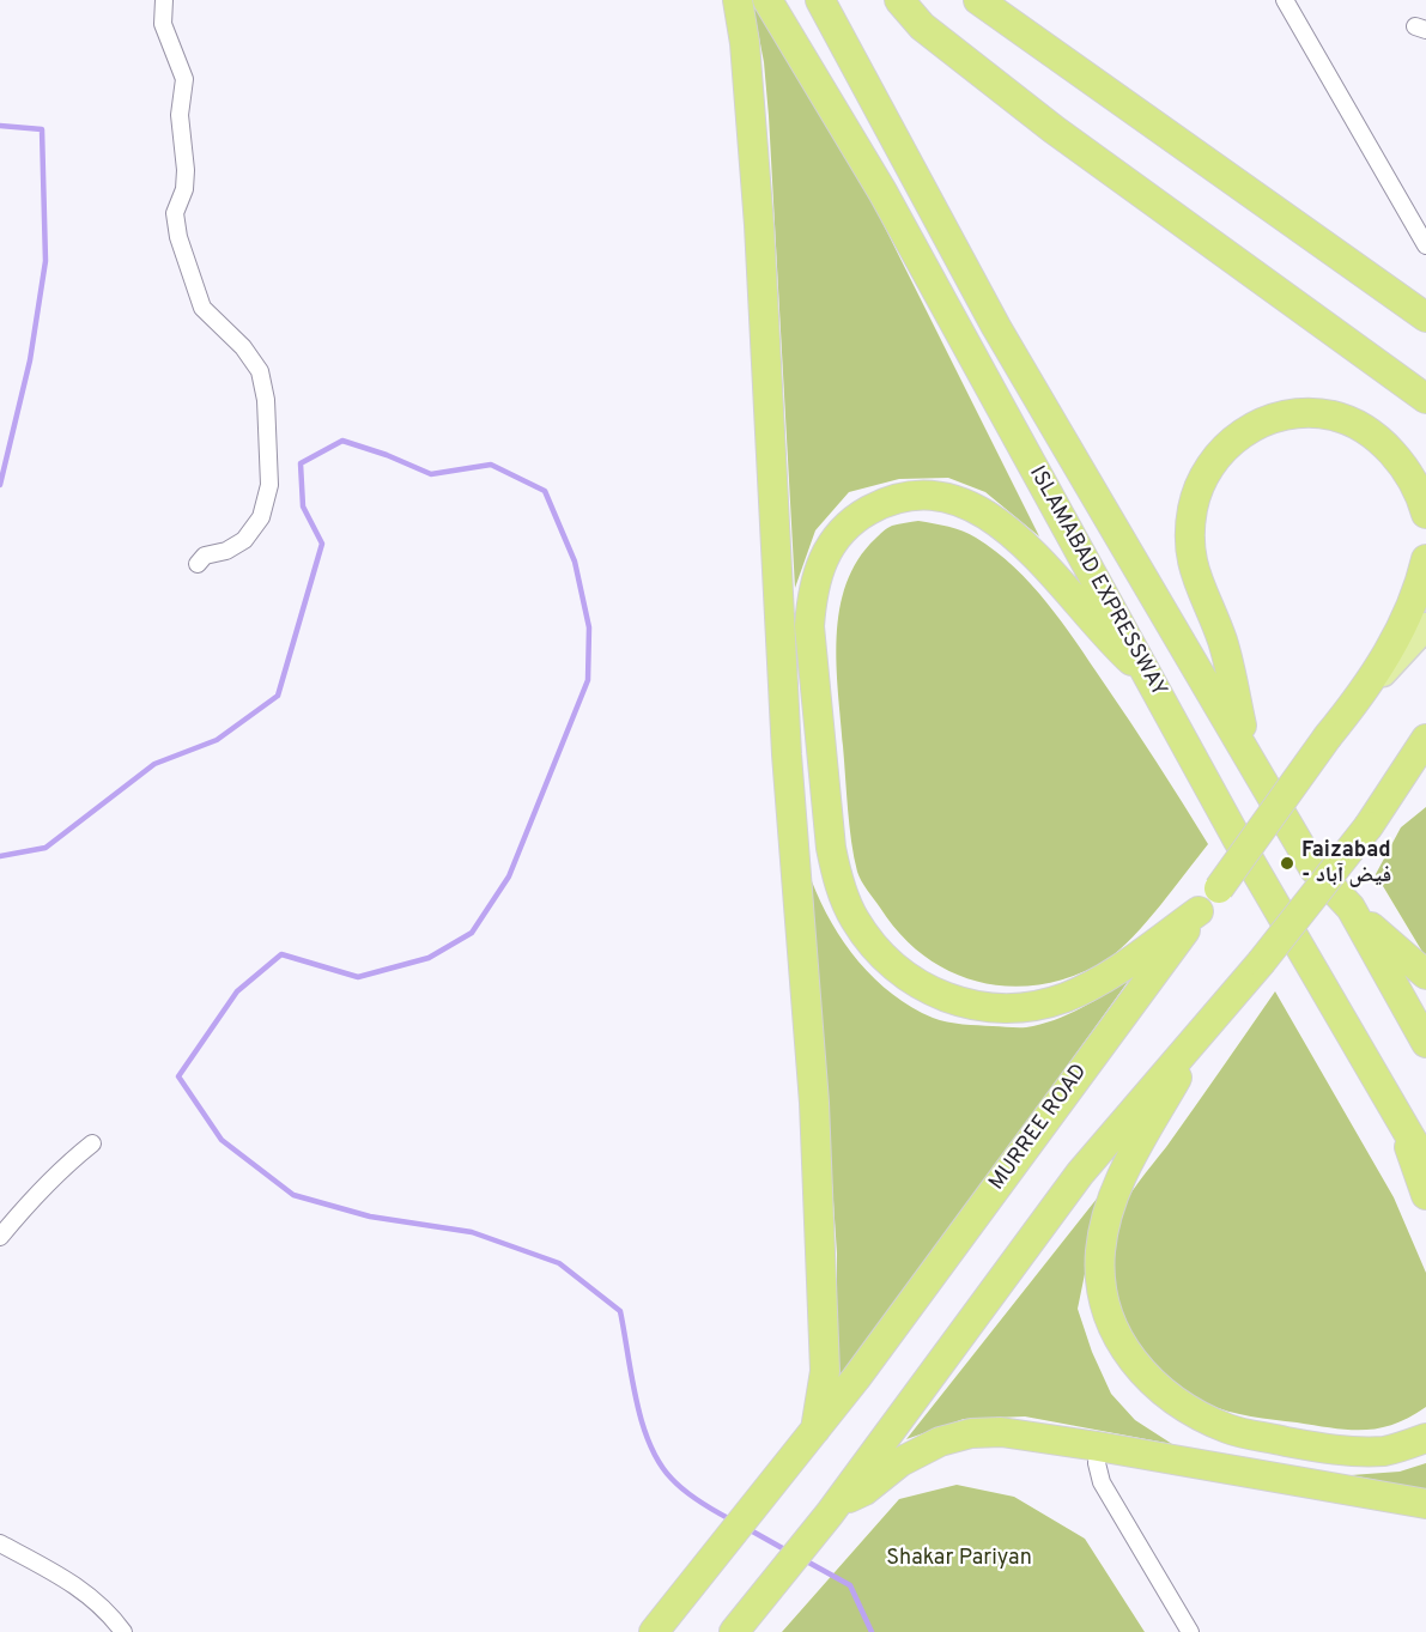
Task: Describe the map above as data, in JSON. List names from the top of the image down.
{
  "streets": {
    "highway": ["ISLAMABAD EXPRESSWAY", "MURREE ROAD"]
  },
  "parks": ["Shakar Pariyan"],
  "places": ["Faizabad - فیض آباد"]
}
